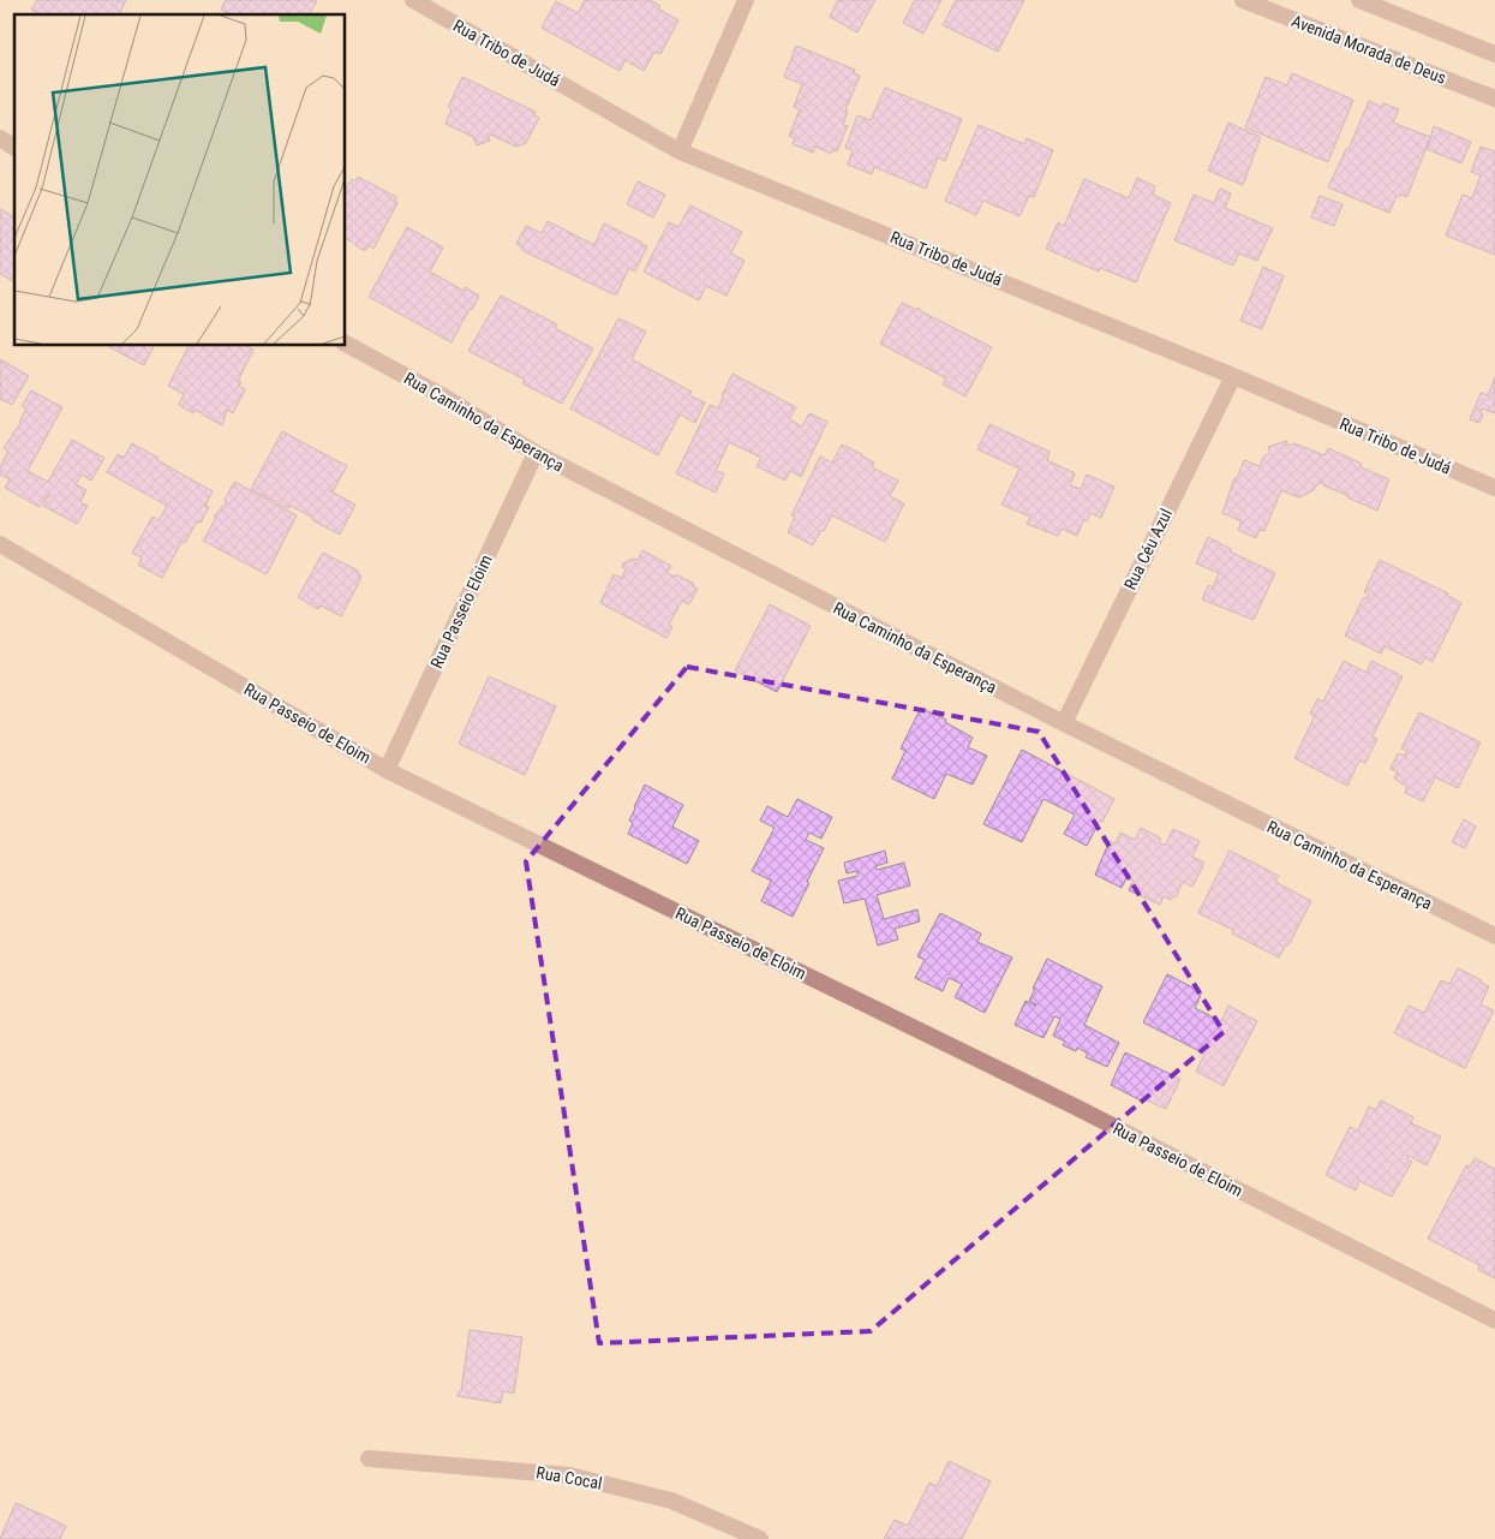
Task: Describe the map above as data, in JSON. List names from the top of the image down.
{
  "streets": {
    "street": [
      "Avenida Morada de Deus",
      "Rua Tribo de Judá",
      "Rua Caminho da Esperança",
      "Rua Céu Azul",
      "Rua Passeio Eloim",
      "Rua Passeio de Eloim",
      "Rua Cocal"
    ]
  },
  "crossings": [
    ["Rua Tribo de Judá", "Rua Céu Azul"],
    ["Rua Caminho da Esperança", "Rua Céu Azul"],
    ["Rua Caminho da Esperança", "Rua Passeio Eloim"],
    ["Rua Passeio Eloim", "Rua Passeio de Eloim"]
  ]
}
